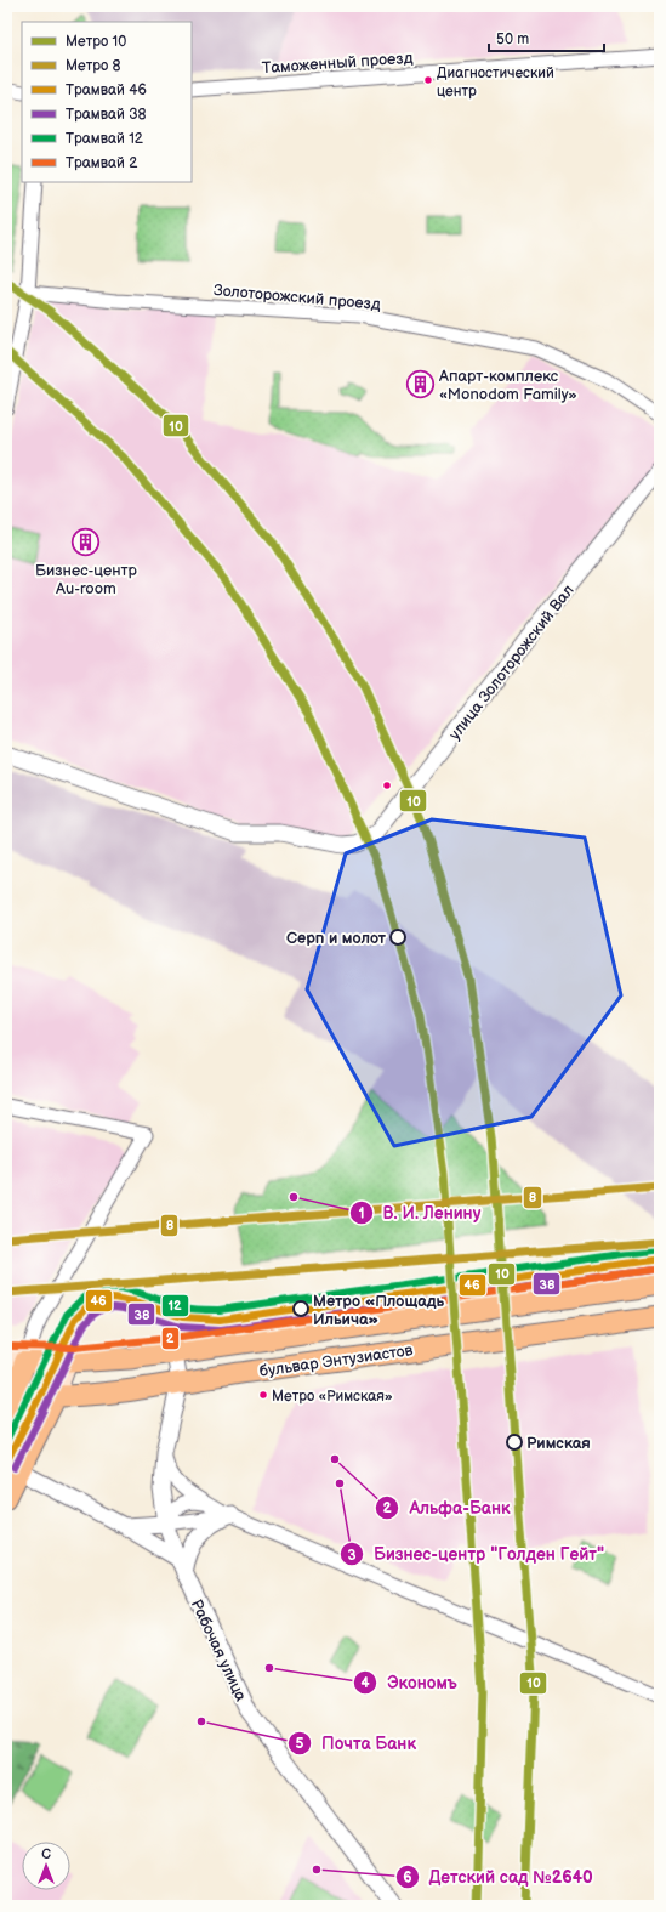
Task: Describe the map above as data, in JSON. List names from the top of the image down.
{
  "streets": {
    "main road": ["бульвар Энтузиастов"],
    "street": [
      "Таможенный проезд",
      "Золоторожский проезд",
      "улица Золоторожский Вал",
      "Рабочая улица"
    ]
  },
  "crossings": [
    ["бульвар Энтузиастов", "Рабочая улица"]
  ],
  "places": {
    "other": [
      "Диагностический центр",
      "Серп и молот",
      "В. И. Ленину",
      "Метро «Площадь Ильича»",
      "Метро «Римская»",
      "Римская",
      "Альфа-Банк",
      "Бизнес-центр \"Голден Гейт\"",
      "Экономъ",
      "Почта Банк",
      "Детский сад №2640"
    ],
    "building": ["Апарт-комплекс «Monodom Family»", "Бизнес-центр Au-room"]
  },
  "lines": [
    "metro line 10",
    "metro line 8",
    "tram line 12",
    "tram line 46",
    "tram line 38",
    "tram line 2"
  ],
  "legend": [
    "Метро 10",
    "Метро 8",
    "Трамвай 46",
    "Трамвай 38",
    "Трамвай 12",
    "Трамвай 2"
  ],
  "scale_bar": "50 m",
  "north": "top"
}
